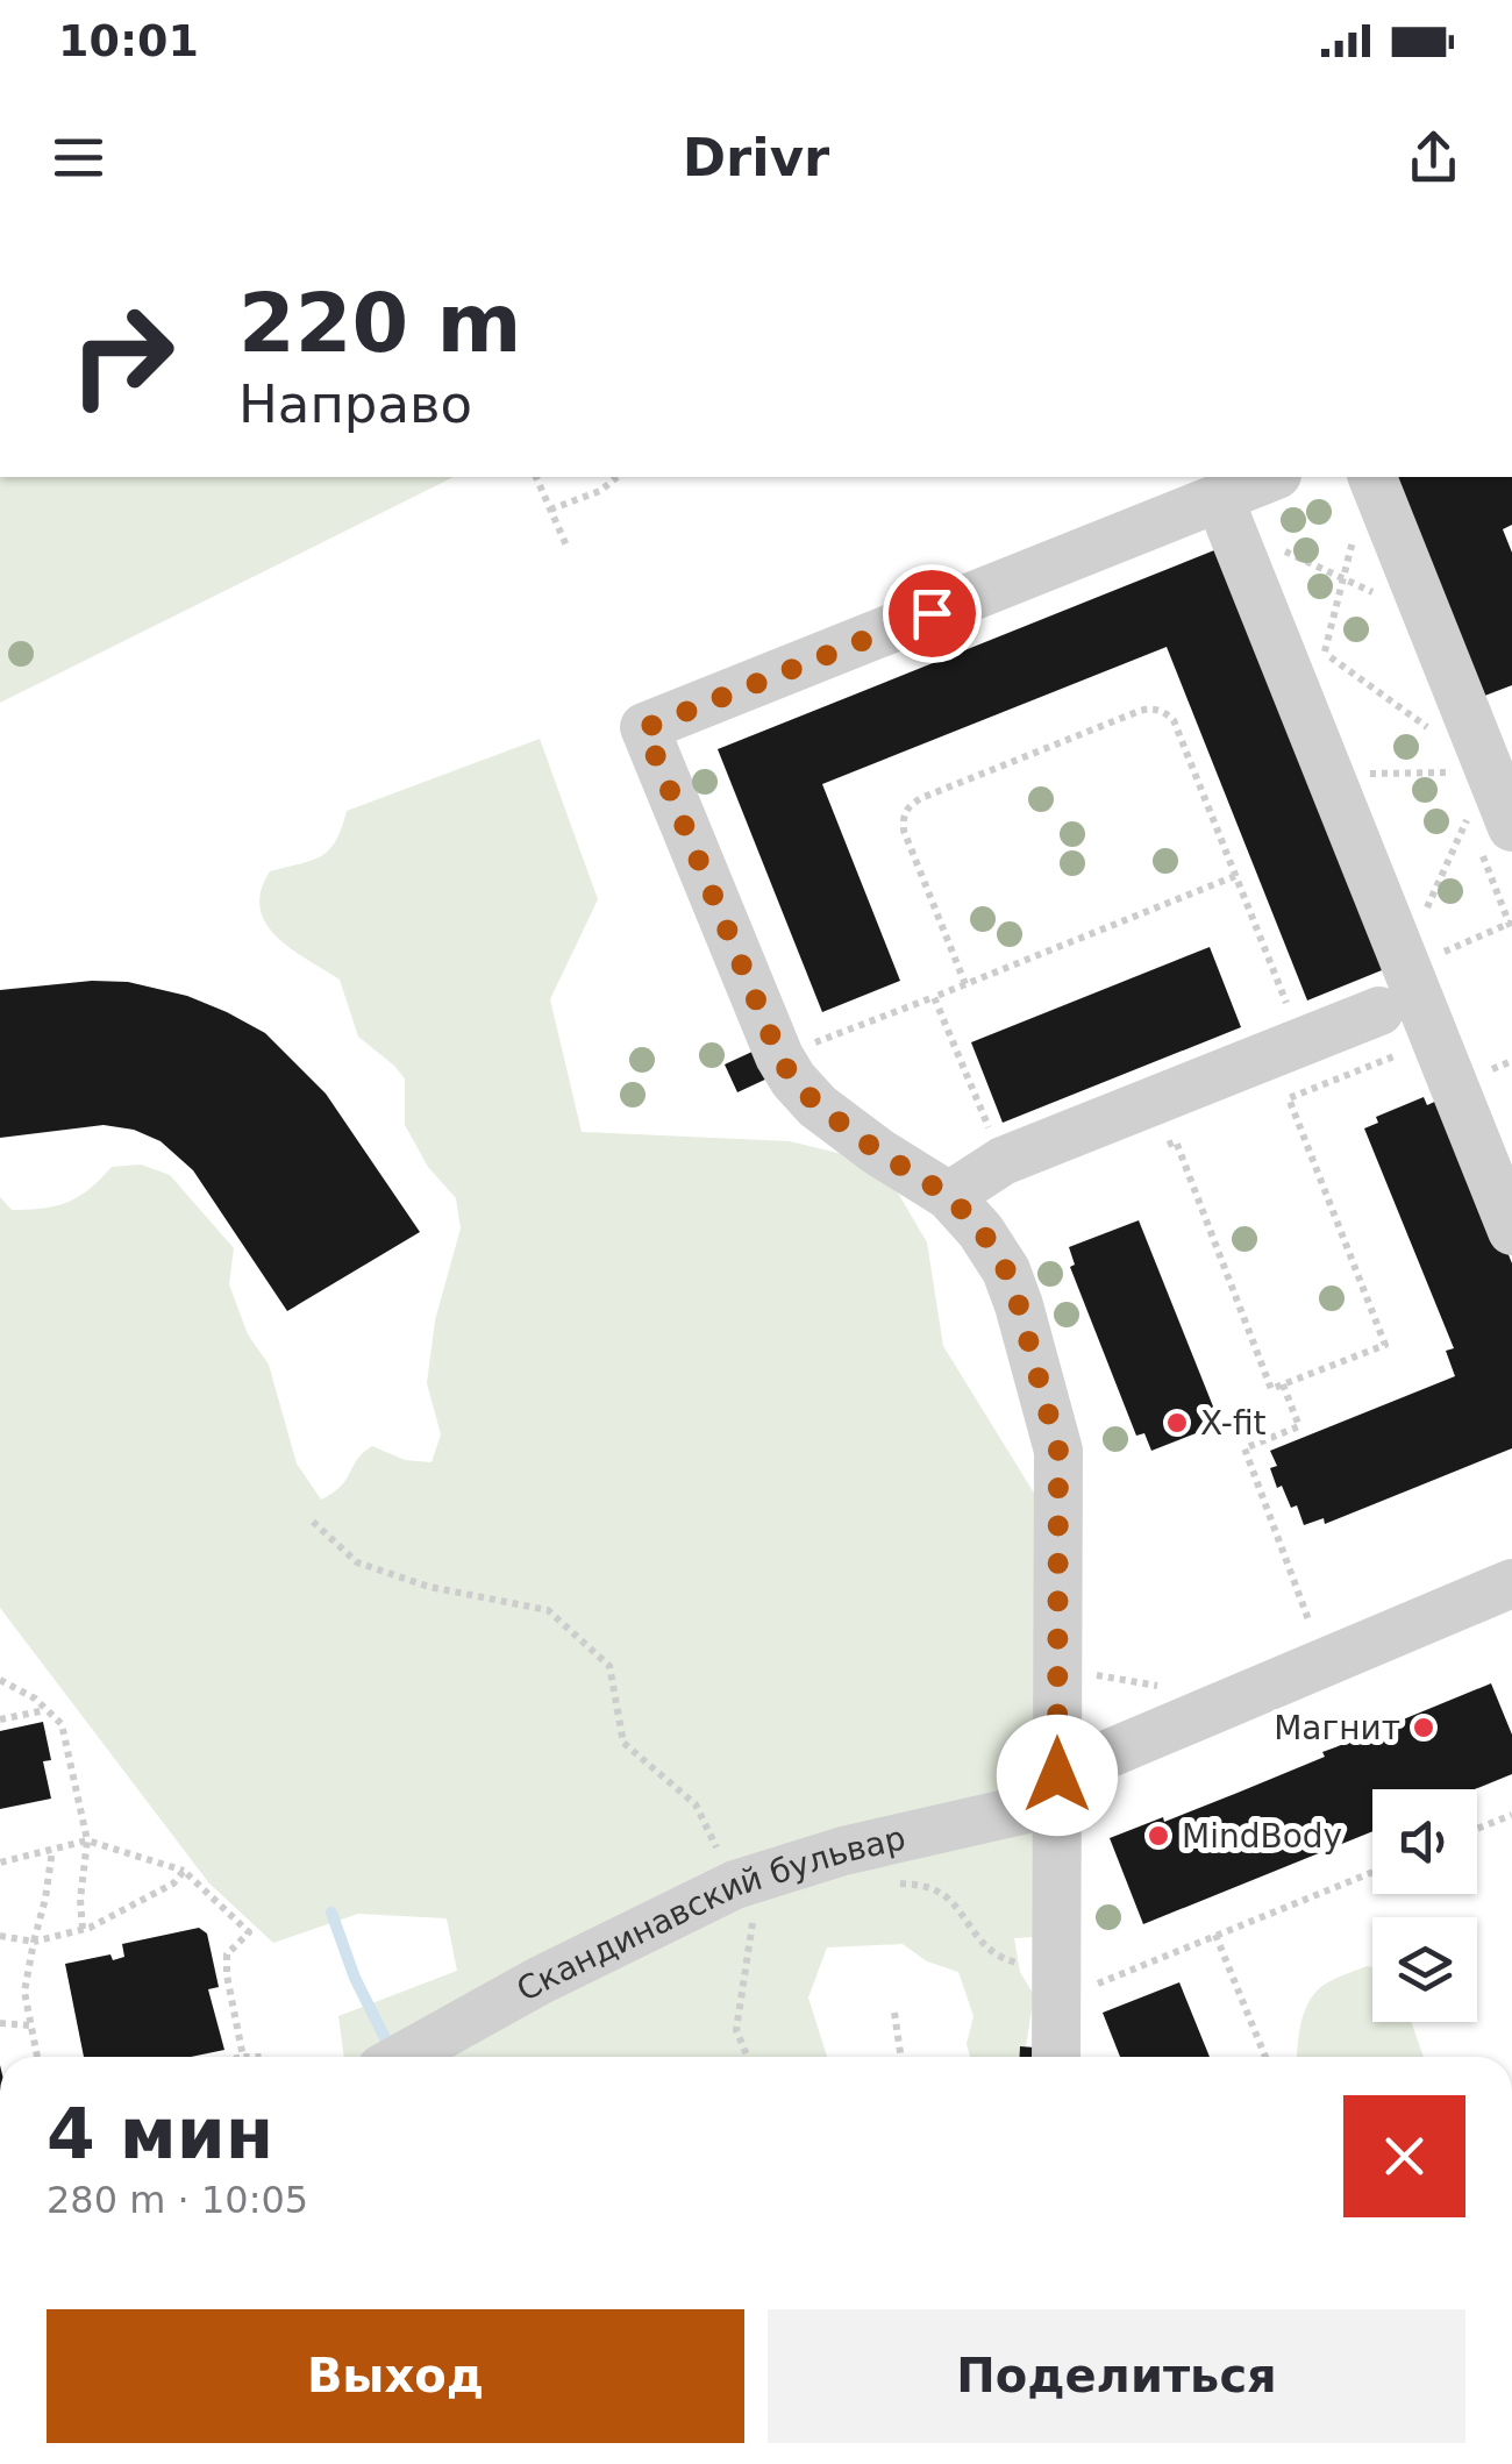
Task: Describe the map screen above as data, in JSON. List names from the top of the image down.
{
  "streets": {
    "street": ["Скандинавский бульвар"]
  },
  "places": ["X-fit", "Магнит", "MindBody"],
  "page": {
    "status": "10:01",
    "header": "Drivr",
    "turn": ["220 m", "Направо"],
    "heading": ["4 мин", "280 m · 10:05"],
    "buttons": ["Выход", "Поделиться"]
  }
}
